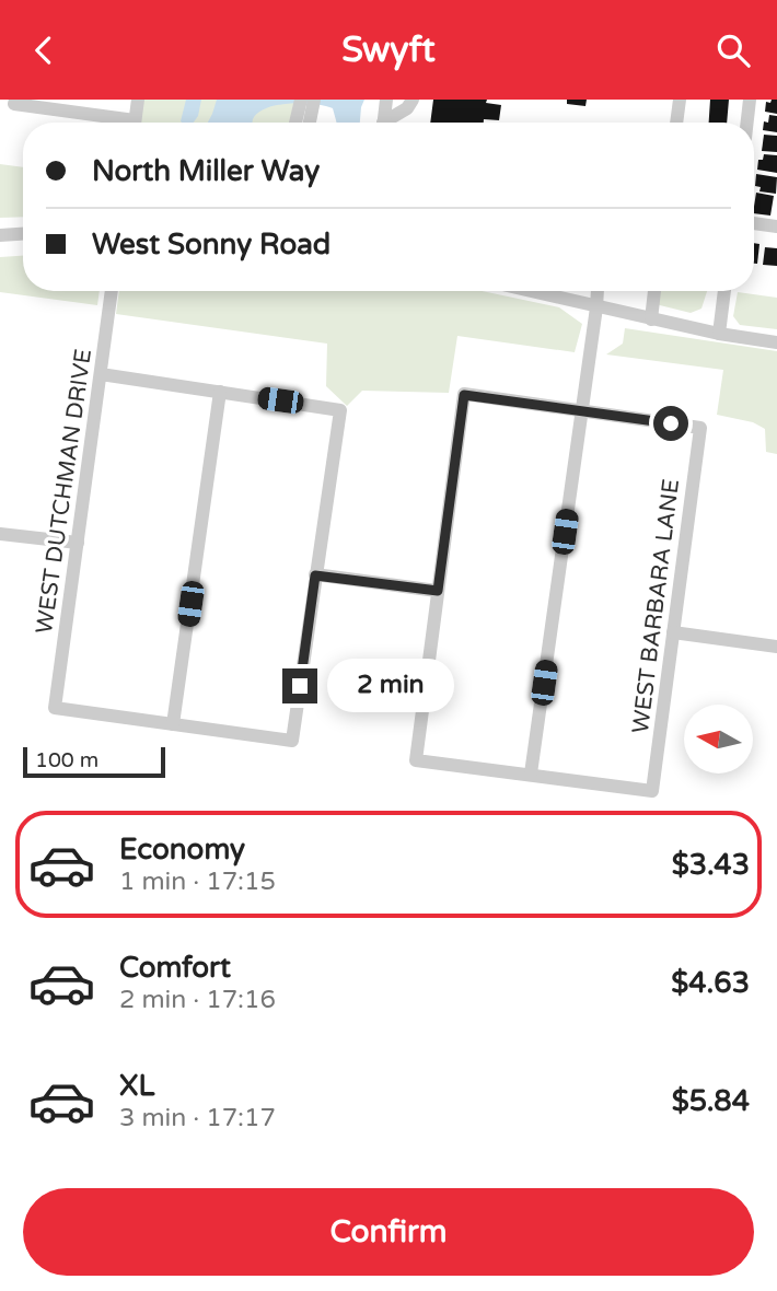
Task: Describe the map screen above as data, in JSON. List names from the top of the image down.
{
  "streets": {
    "street": ["WEST DUTCHMAN DRIVE", "WEST BARBARA LANE"]
  },
  "scale_bar": "100 m",
  "north": "left",
  "page": {
    "header": "Swyft",
    "banner": ["North Miller Way", "West Sonny Road"],
    "bubble": "2 min",
    "scale": "100 m",
    "list": [
      {
        "name": "Economy",
        "note": "1 min · 17:15",
        "value": "$3.43"
      },
      {
        "name": "Comfort",
        "note": "2 min · 17:16",
        "value": "$4.63"
      },
      {
        "name": "XL",
        "note": "3 min · 17:17",
        "value": "$5.84"
      }
    ],
    "buttons": "Confirm"
  }
}
